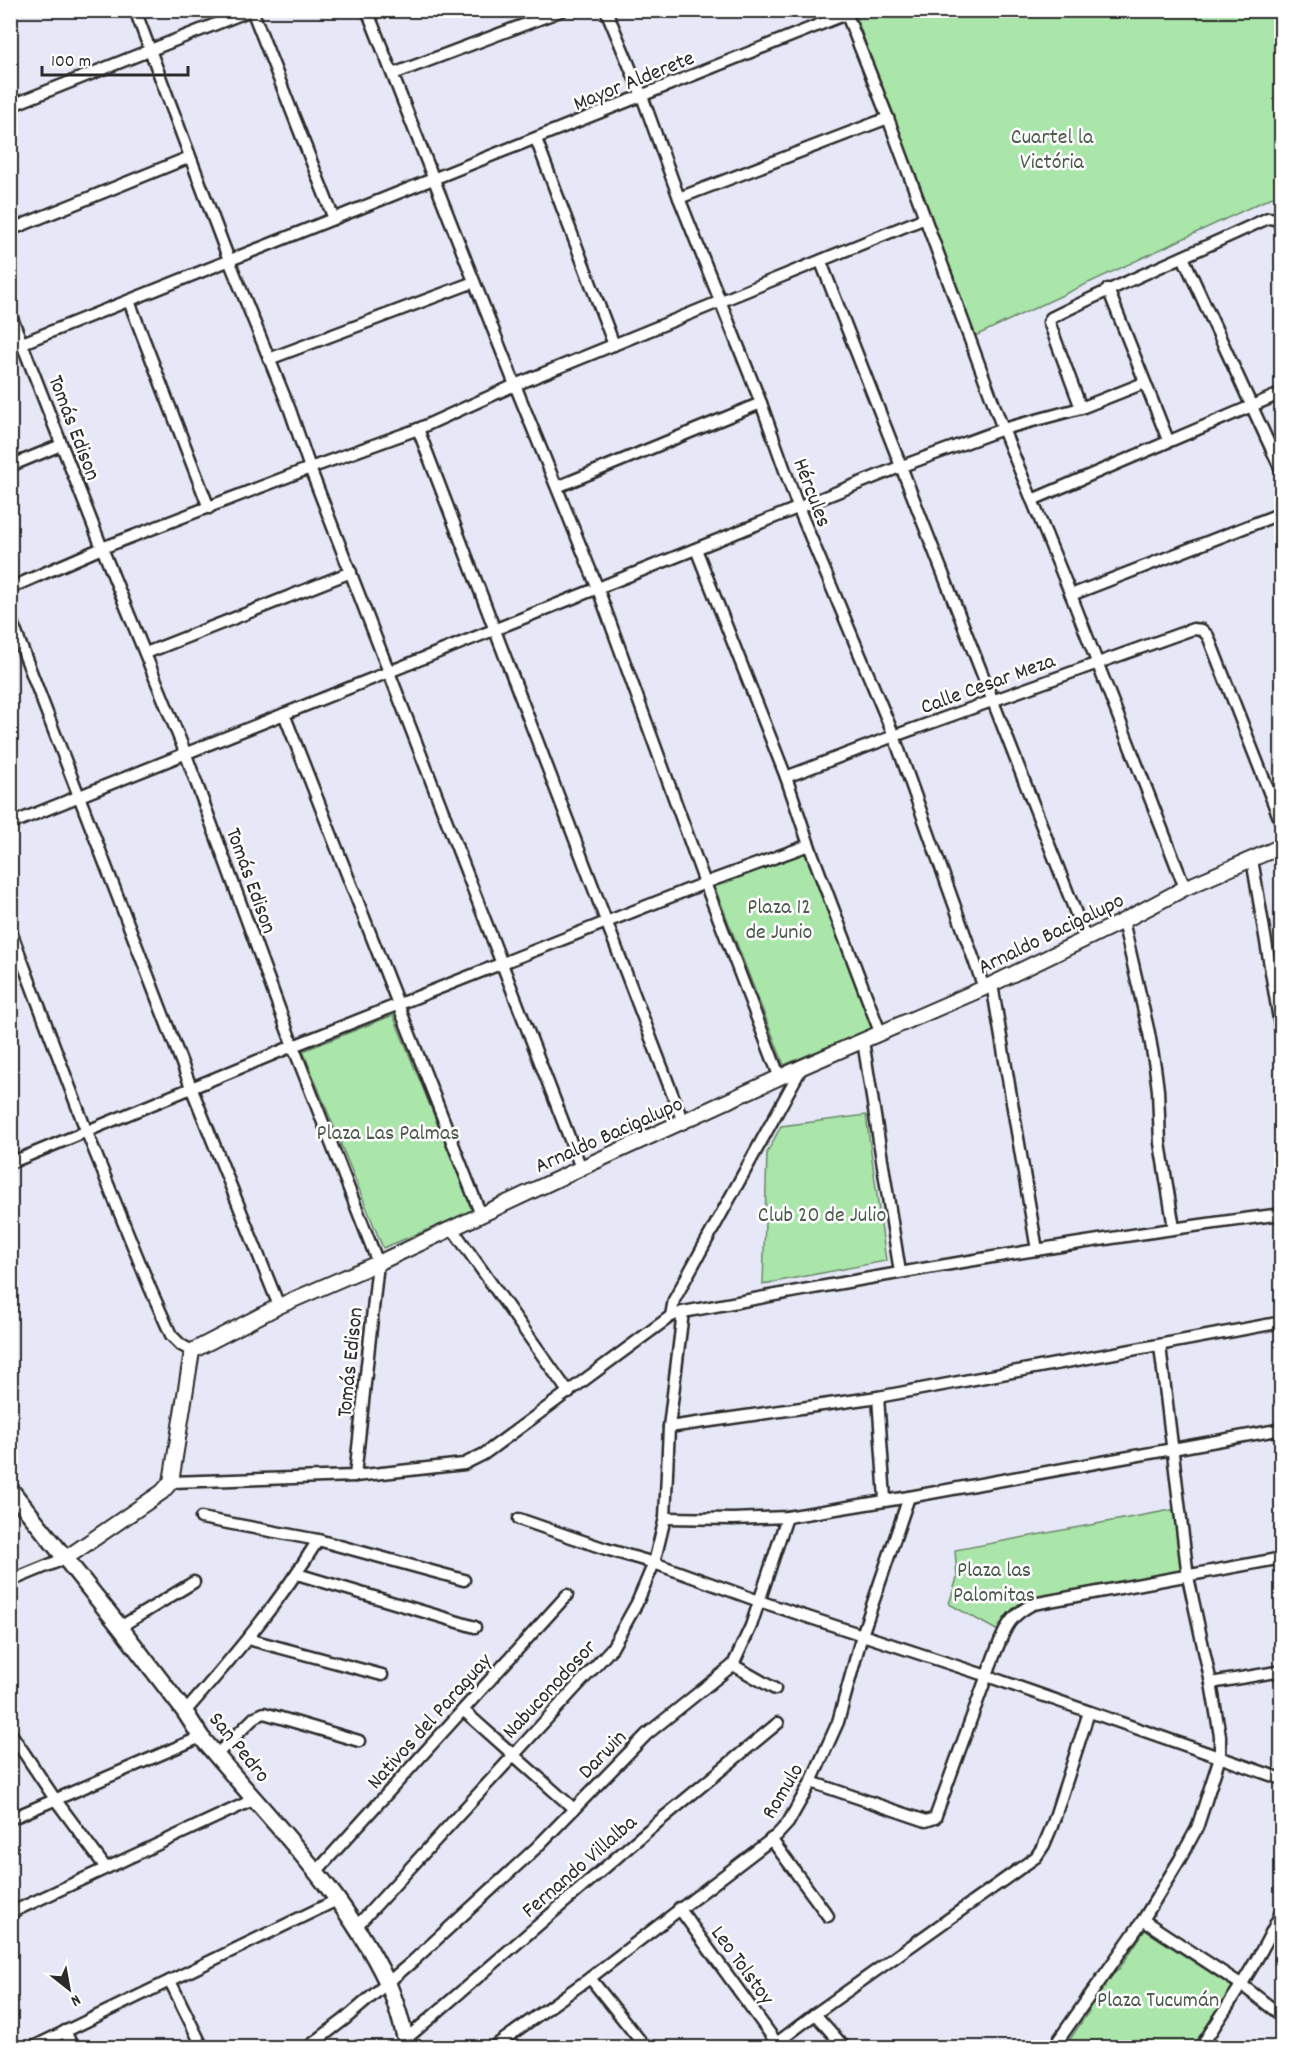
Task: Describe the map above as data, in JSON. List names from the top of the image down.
{
  "streets": {
    "main road": ["San Pedro"],
    "street": [
      "Mayor Alderete",
      "Tomás Edison",
      "Hércules",
      "Calle Cesar Meza",
      "Arnaldo Bacigalupo",
      "Nabuconodosor",
      "Nativos del Paraguay",
      "Darwin",
      "Romulo",
      "Fernando Villalba",
      "Leo Tolstoy"
    ]
  },
  "crossings": [
    ["Mayor Alderete", "Tomás Edison"],
    ["Mayor Alderete", "Hércules"],
    ["Tomás Edison", "Arnaldo Bacigalupo"],
    ["Hércules", "Calle Cesar Meza"],
    ["Hércules", "Arnaldo Bacigalupo"],
    ["Nabuconodosor", "San Pedro"],
    ["Nativos del Paraguay", "San Pedro"],
    ["San Pedro", "Darwin"],
    ["San Pedro", "Fernando Villalba"],
    ["Romulo", "Leo Tolstoy"]
  ],
  "parks": [
    "Cuartel la Victória",
    "Plaza 12 de Junio",
    "Plaza Las Palmas",
    "Club 20 de Julio",
    "Plaza las Palomitas",
    "Plaza Tucumán"
  ],
  "scale_bar": "100 m",
  "north": "bottom right"
}
